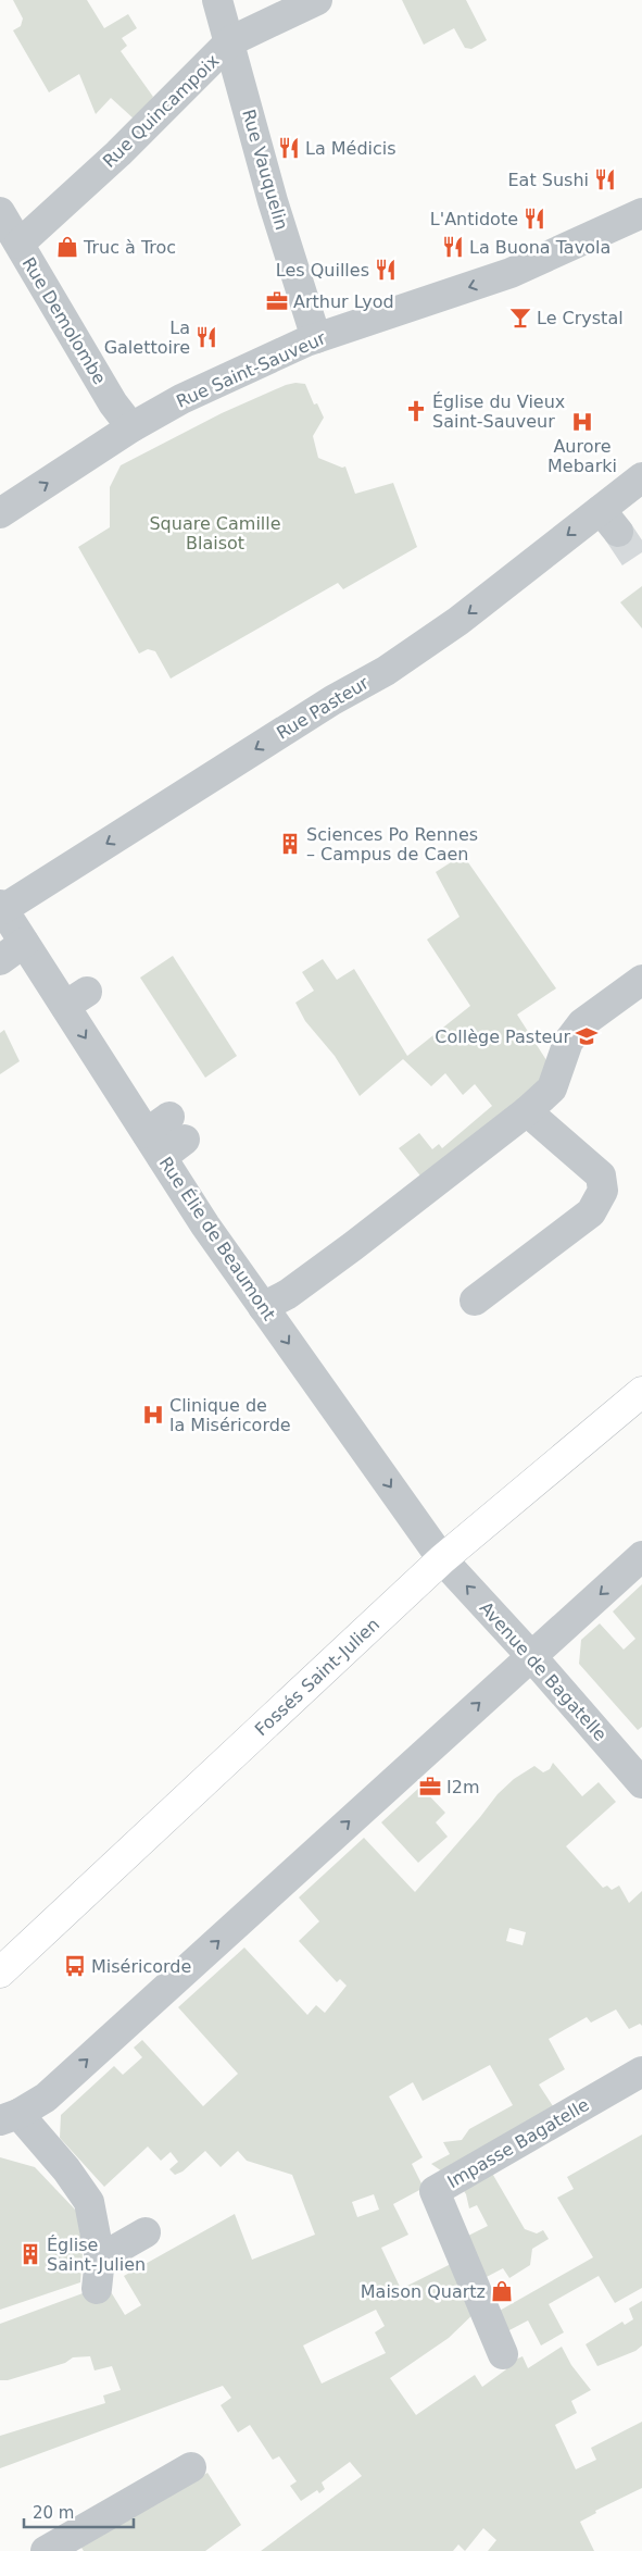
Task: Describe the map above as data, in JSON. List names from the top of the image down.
{
  "streets": {
    "main road": ["Fossés Saint-Julien"],
    "street": [
      "Rue Quincampoix",
      "Rue Vauquelin",
      "Rue Demolombe",
      "Rue Saint-Sauveur",
      "Rue Pasteur",
      "Rue Élie de Beaumont",
      "Avenue de Bagatelle",
      "Impasse Bagatelle"
    ]
  },
  "crossings": [
    ["Rue Quincampoix", "Rue Vauquelin"],
    ["Rue Quincampoix", "Rue Demolombe"],
    ["Rue Vauquelin", "Rue Saint-Sauveur"],
    ["Rue Demolombe", "Rue Saint-Sauveur"],
    ["Rue Pasteur", "Rue Élie de Beaumont"],
    ["Rue Élie de Beaumont", "Avenue de Bagatelle"],
    ["Rue Élie de Beaumont", "Fossés Saint-Julien"],
    ["Avenue de Bagatelle", "Fossés Saint-Julien"]
  ],
  "one_way": ["Rue Pasteur", "Rue Élie de Beaumont", "Avenue de Bagatelle"],
  "parks": ["Square Camille Blaisot"],
  "places": {
    "restaurant": [
      "La Médicis",
      "Eat Sushi",
      "L'Antidote",
      "La Buona Tavola",
      "Les Quilles",
      "La Galettoire"
    ],
    "shop": ["Truc à Troc", "Maison Quartz"],
    "office": ["Arthur Lyod", "I2m"],
    "bar": ["Le Crystal"],
    "church": ["Église du Vieux Saint-Sauveur"],
    "hospital": ["Aurore Mebarki", "Clinique de la Miséricorde"],
    "building": ["Sciences Po Rennes – Campus de Caen", "Église Saint-Julien"],
    "school or university": ["Collège Pasteur"],
    "bus stop": ["Miséricorde"]
  },
  "scale_bar": "20 m"
}
